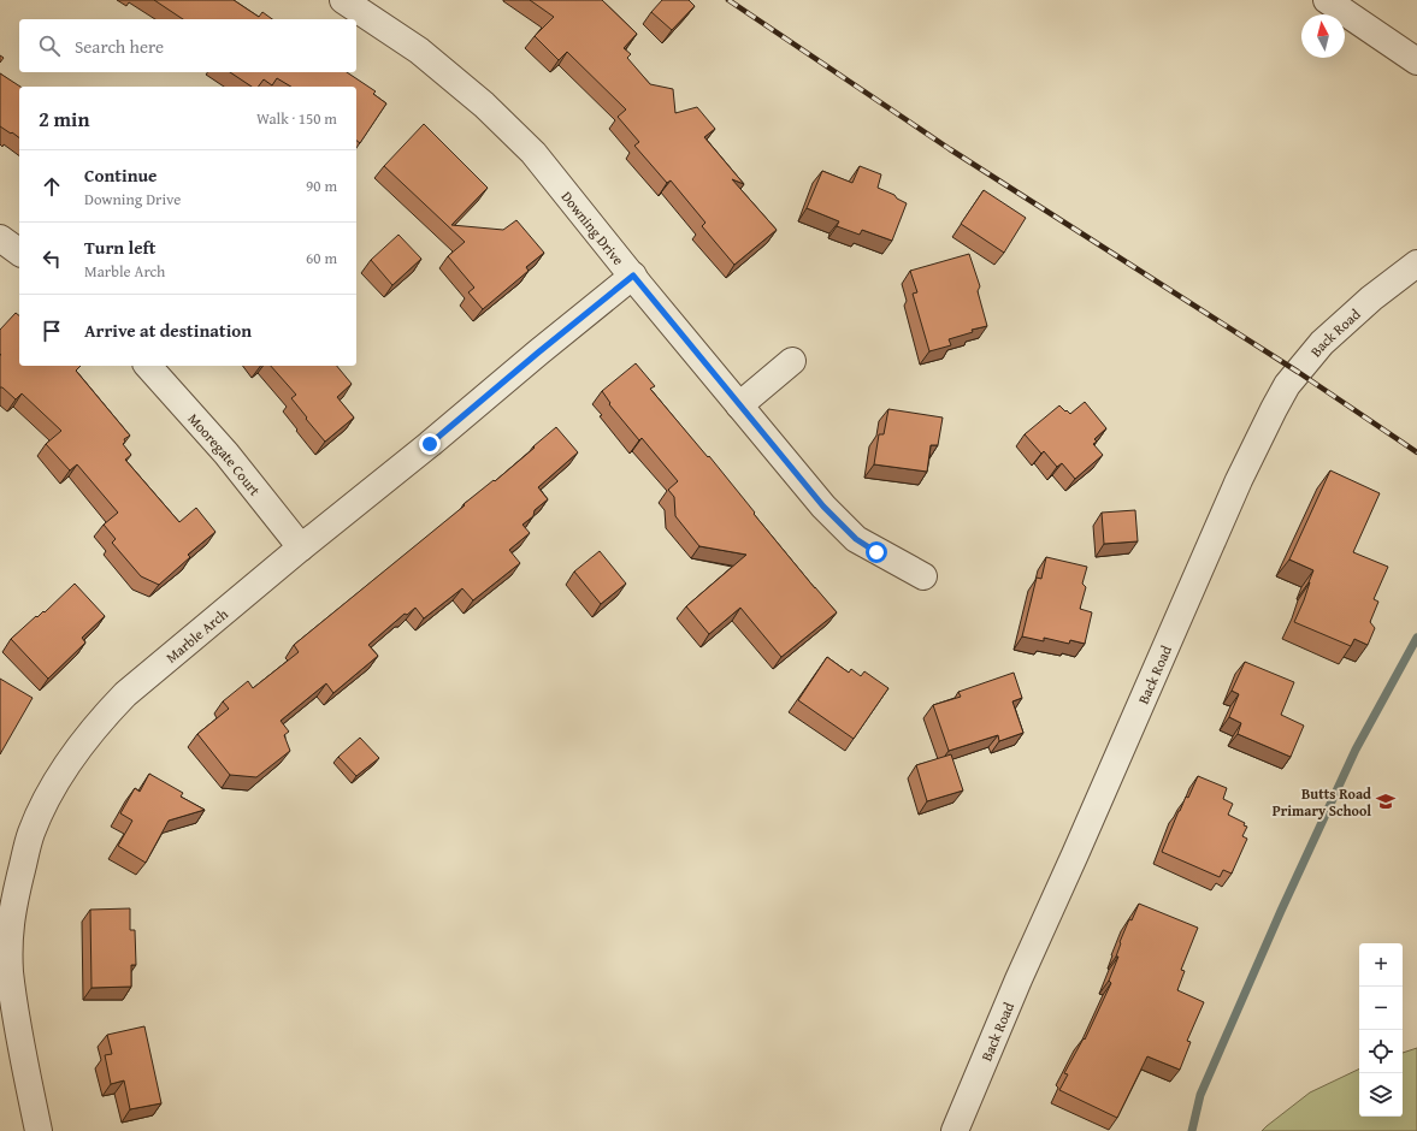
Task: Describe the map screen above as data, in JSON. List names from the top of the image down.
{
  "streets": {
    "street": [
      "Downing Drive",
      "Back Road",
      "Mooregate Court",
      "Marble Arch"
    ]
  },
  "crossings": [
    ["Downing Drive", "Marble Arch"],
    ["Mooregate Court", "Marble Arch"]
  ],
  "places": {
    "school or university": ["Butts Road Primary School"]
  },
  "north": "top",
  "page": {
    "search": "Search here",
    "heading": ["2 min", "Walk · 150 m"],
    "list": [
      ["Continue", "Downing Drive", "90 m"],
      ["Turn left", "Marble Arch", "60 m"],
      "Arrive at destination"
    ],
    "map_buttons": ["+", "−"]
  }
}
